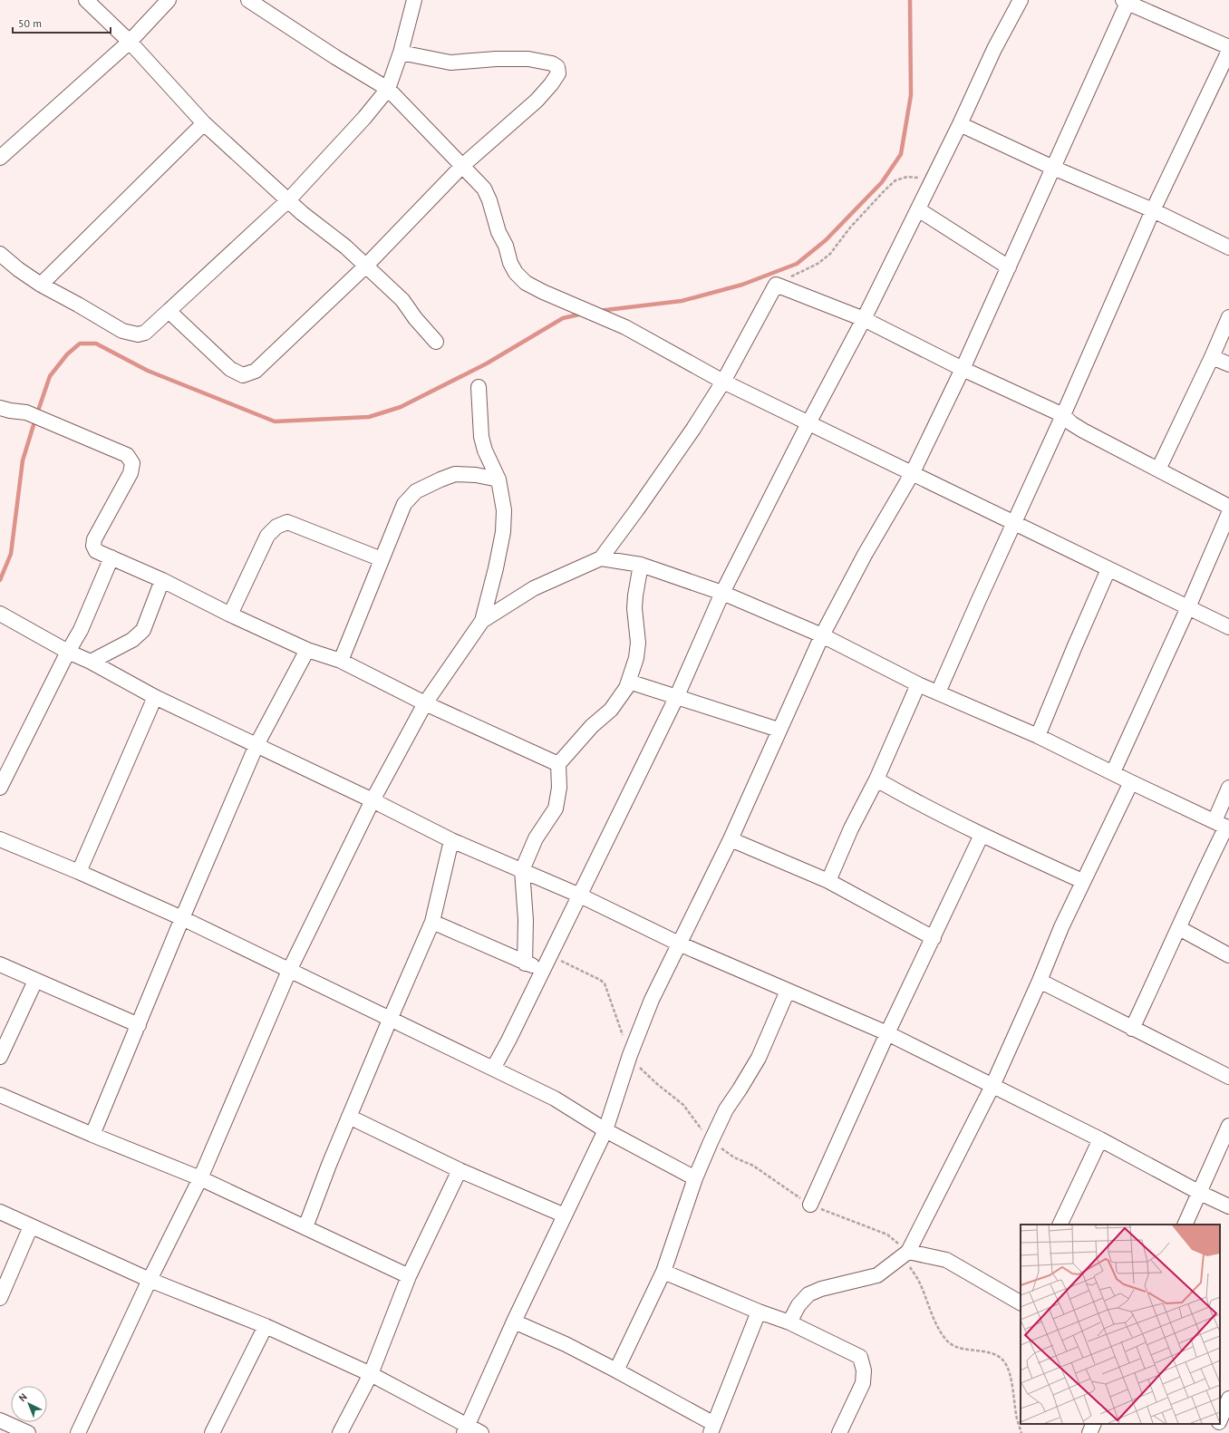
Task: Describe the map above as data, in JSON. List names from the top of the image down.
{
  "scale_bar": "50 m",
  "north": "top left"
}
